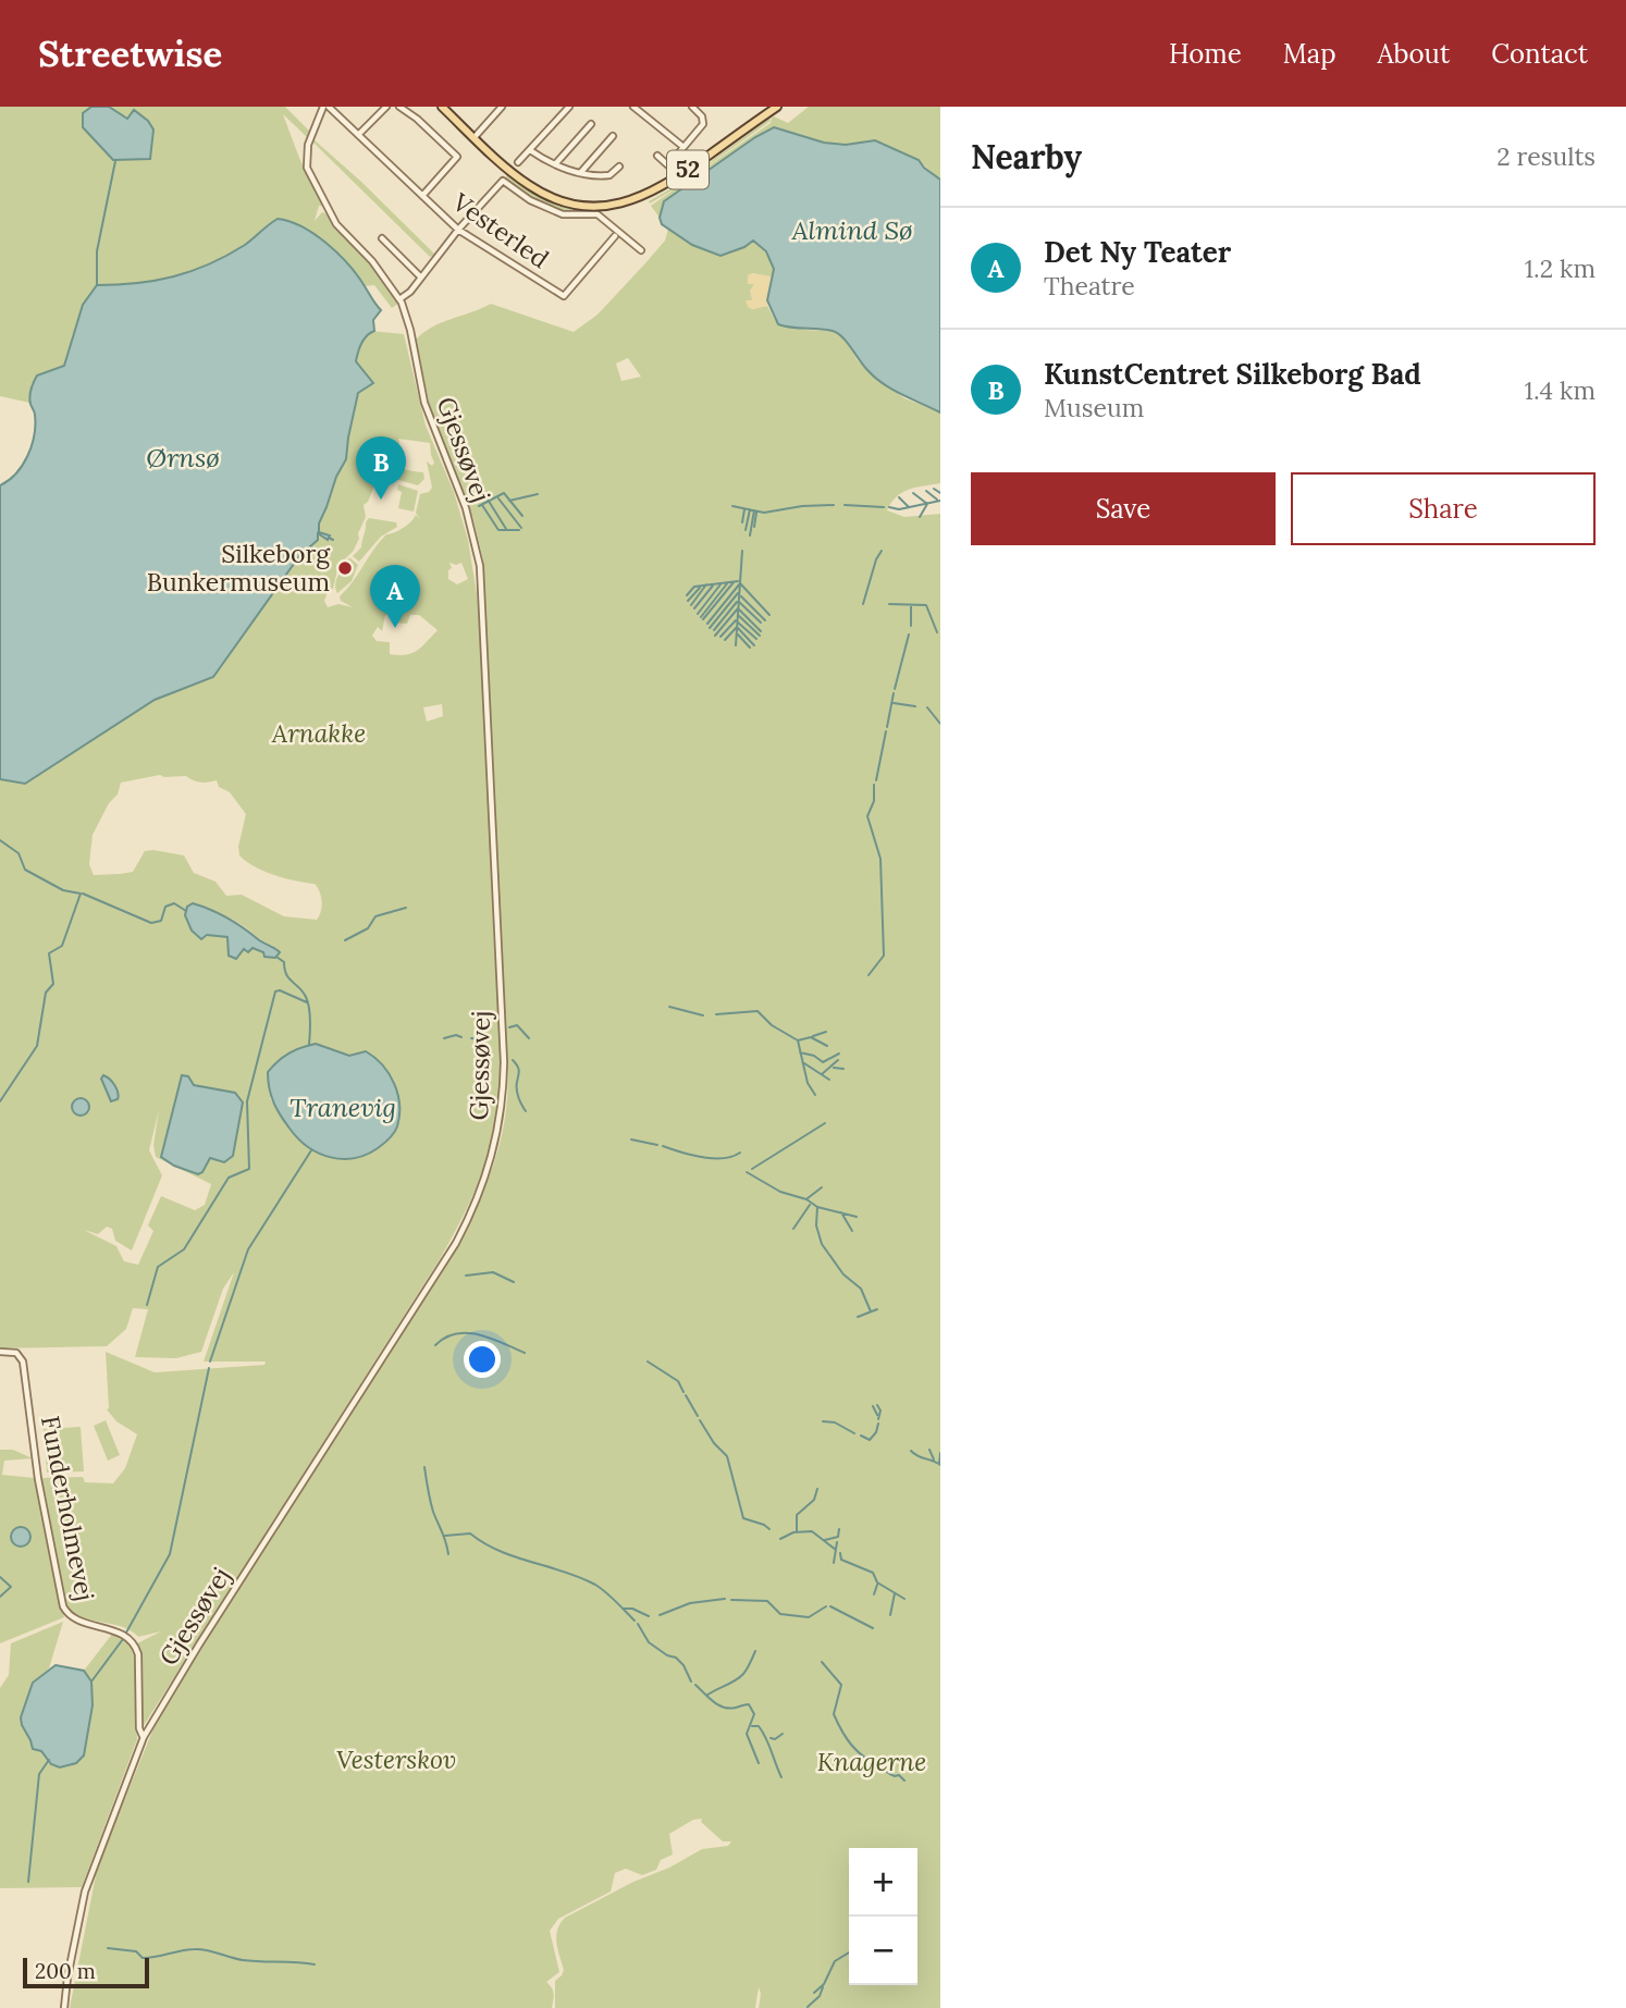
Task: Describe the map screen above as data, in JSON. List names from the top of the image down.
{
  "streets": {
    "main road": ["52"],
    "street": ["Vesterled", "Gjessøvej", "Funderholmevej"]
  },
  "crossings": [
    ["Gjessøvej", "Funderholmevej"]
  ],
  "water": ["Almind Sø", "Ørnsø", "Tranevig"],
  "parks": ["Arnakke", "Vesterskov", "Knagerne"],
  "places": ["Silkeborg Bunkermuseum"],
  "scale_bar": "200 m",
  "page": {
    "header": "Streetwise",
    "nav": [
      "Home",
      "Map",
      "About",
      "Contact"
    ],
    "heading": ["Nearby", "2 results"],
    "list": [
      {
        "mark": "A",
        "name": "Det Ny Teater",
        "note": "Theatre",
        "value": "1.2 km"
      },
      {
        "mark": "B",
        "name": "KunstCentret Silkeborg Bad",
        "note": "Museum",
        "value": "1.4 km"
      }
    ],
    "pins": ["B", "A"],
    "buttons": ["Save", "Share"],
    "map_buttons": ["+", "−"],
    "scale": "200 m"
  }
}
